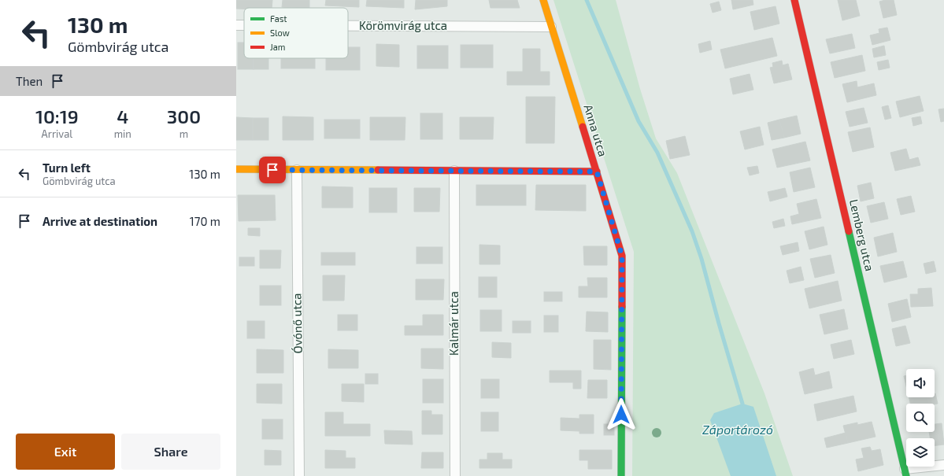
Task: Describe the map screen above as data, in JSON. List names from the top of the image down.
{
  "streets": {
    "street": [
      "Körömvirág utca",
      "Anna utca",
      "Lemberg utca",
      "Óvónő utca",
      "Kalmár utca"
    ]
  },
  "crossings": [
    ["Körömvirág utca", "Anna utca"]
  ],
  "water": ["Záportározó"],
  "legend": ["Fast", "Slow", "Jam"],
  "page": {
    "turn": ["130 m", "Gömbvirág utca"],
    "then": "Then",
    "eta": [
      "10:19",
      "Arrival",
      "4",
      "min",
      "300",
      "m"
    ],
    "list": [
      {
        "name": "Turn left",
        "note": "Gömbvirág utca",
        "value": "130 m"
      },
      {
        "name": "Arrive at destination",
        "value": "170 m"
      }
    ],
    "buttons": ["Exit", "Share"]
  }
}
